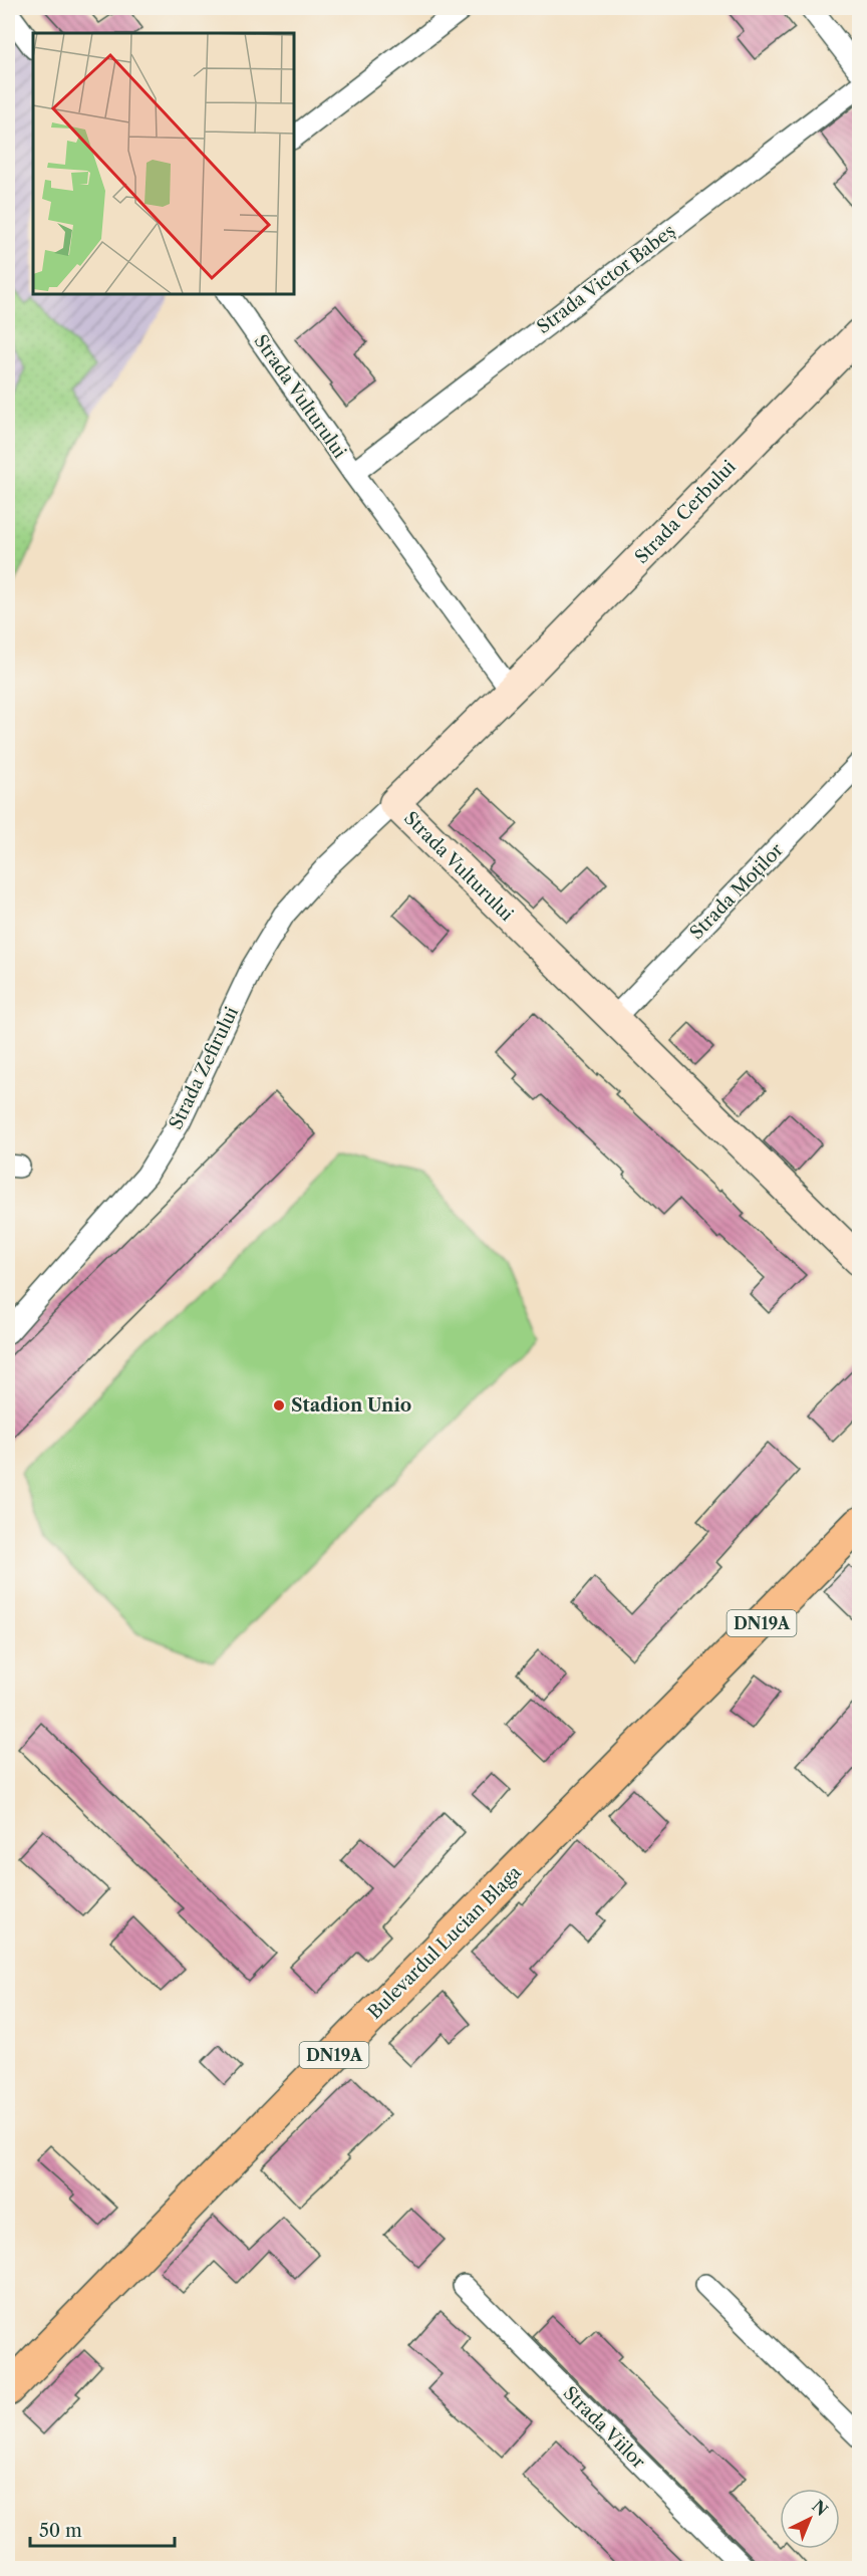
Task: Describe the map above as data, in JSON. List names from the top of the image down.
{
  "streets": {
    "main road": ["DN19A", "Bulevardul Lucian Blaga"],
    "street": [
      "Strada Victor Babeș",
      "Strada Vulturului",
      "Strada Cerbului",
      "Strada Moților",
      "Strada Zefirului",
      "Strada Viilor"
    ]
  },
  "crossings": [
    ["Strada Victor Babeș", "Strada Vulturului"],
    ["Strada Vulturului", "Strada Cerbului"],
    ["Strada Vulturului", "Strada Moților"],
    ["Strada Vulturului", "Strada Zefirului"]
  ],
  "places": ["Stadion Unio"],
  "scale_bar": "50 m",
  "north": "top right"
}
